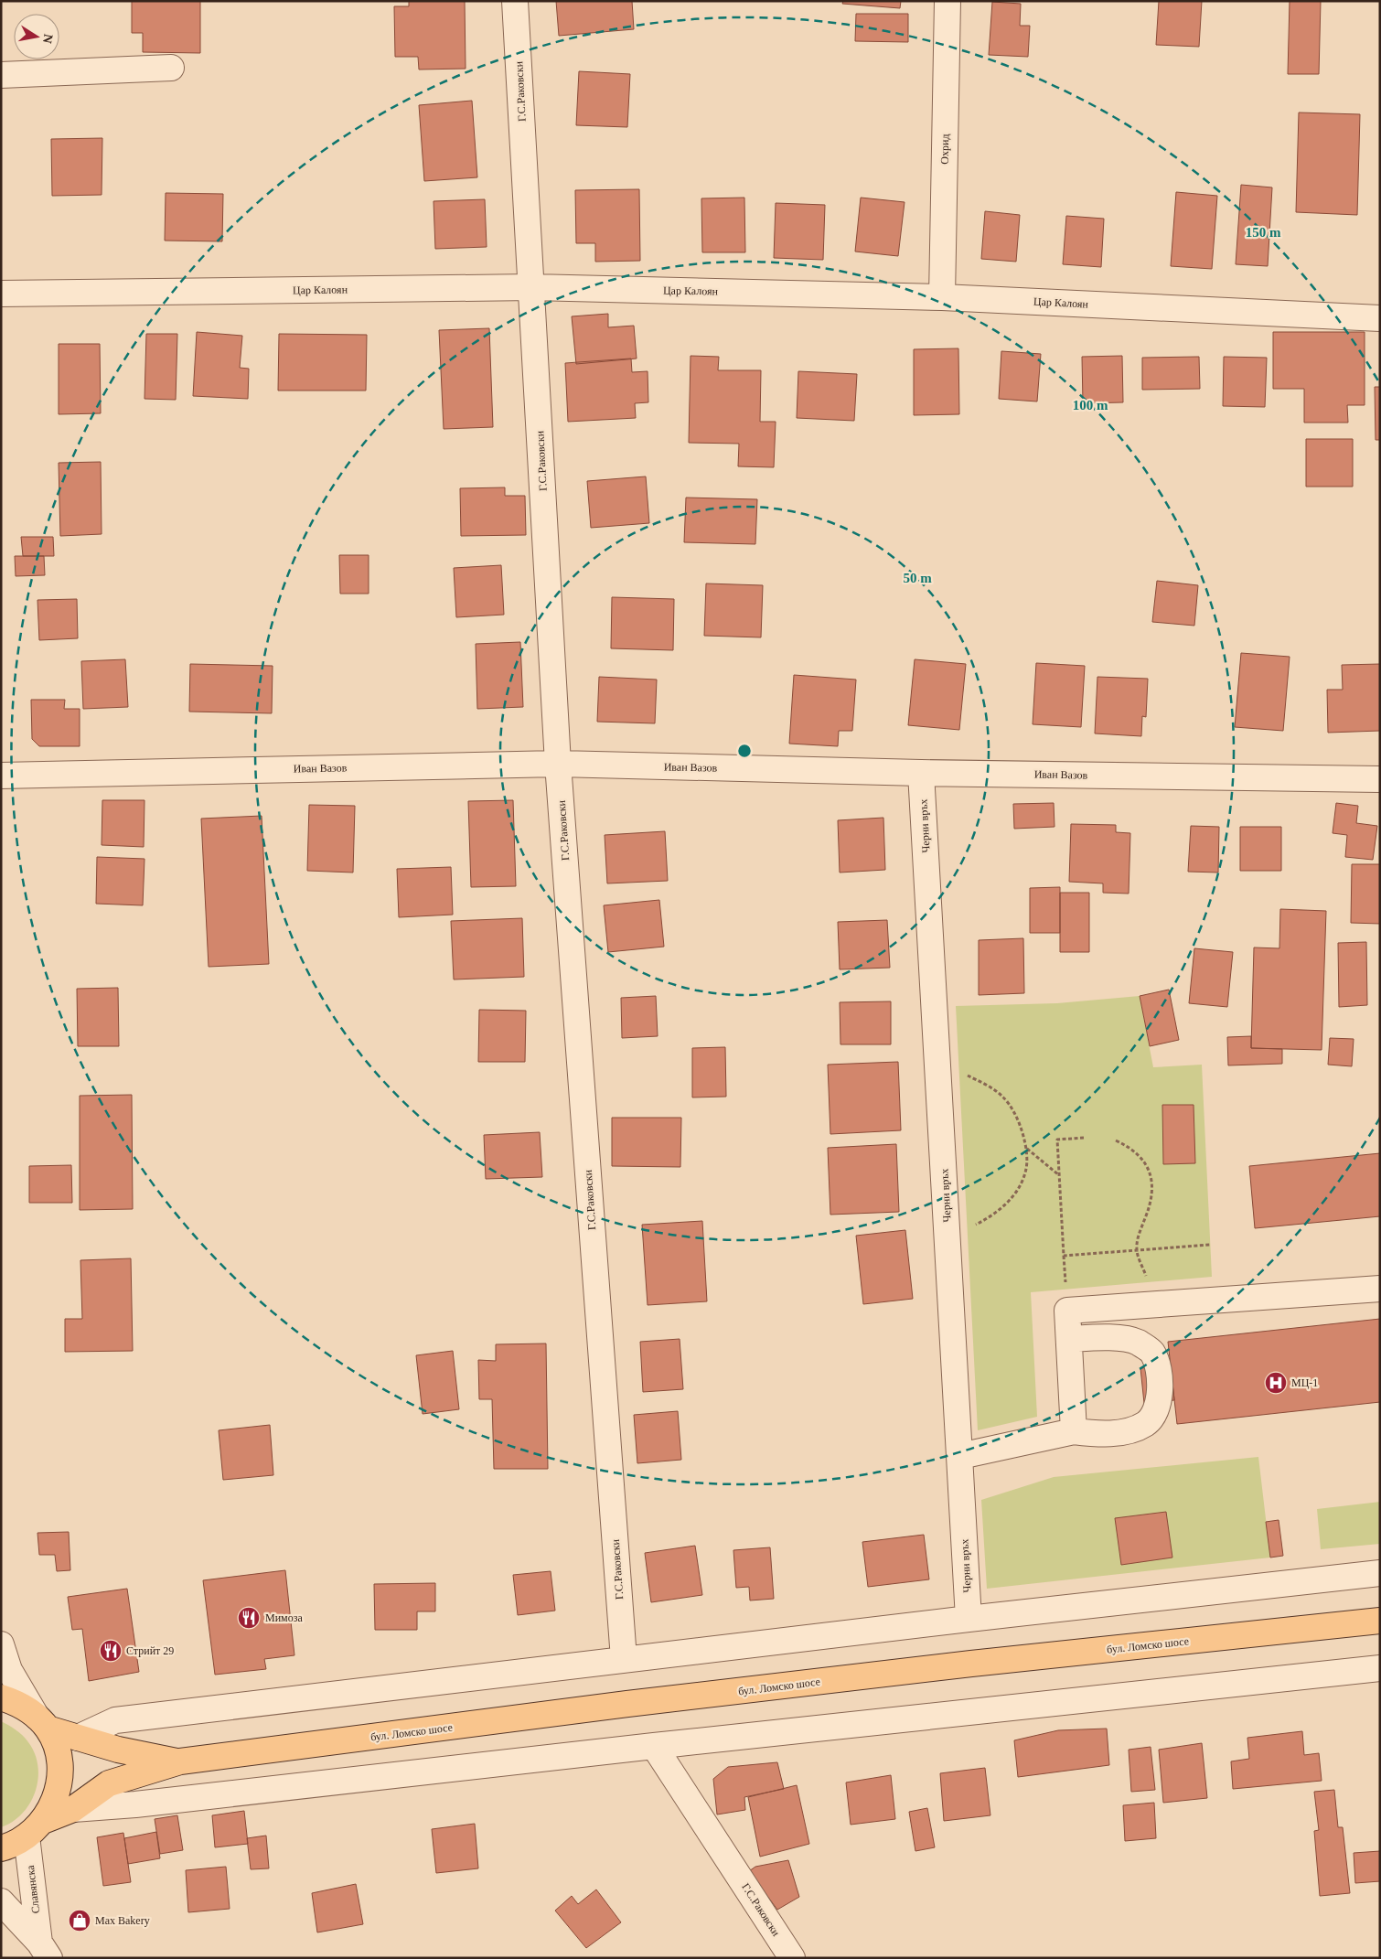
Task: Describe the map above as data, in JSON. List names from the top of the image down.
{
  "streets": {
    "main road": ["бул. Ломско шосе"],
    "street": [
      "Г.С.Раковски",
      "Охрид",
      "Цар Калоян",
      "Иван Вазов",
      "Черни връх",
      "Славянска"
    ]
  },
  "crossings": [
    ["Г.С.Раковски", "Цар Калоян"],
    ["Г.С.Раковски", "Иван Вазов"],
    ["Охрид", "Цар Калоян"],
    ["Иван Вазов", "Черни връх"],
    ["бул. Ломско шосе", "Славянска"]
  ],
  "places": {
    "hospital": ["МЦ-1"],
    "restaurant": ["Мимоза", "Стрийт 29"],
    "shop": ["Max Bakery"]
  },
  "north": "right",
  "rings": ["150 m", "100 m", "50 m"]
}
